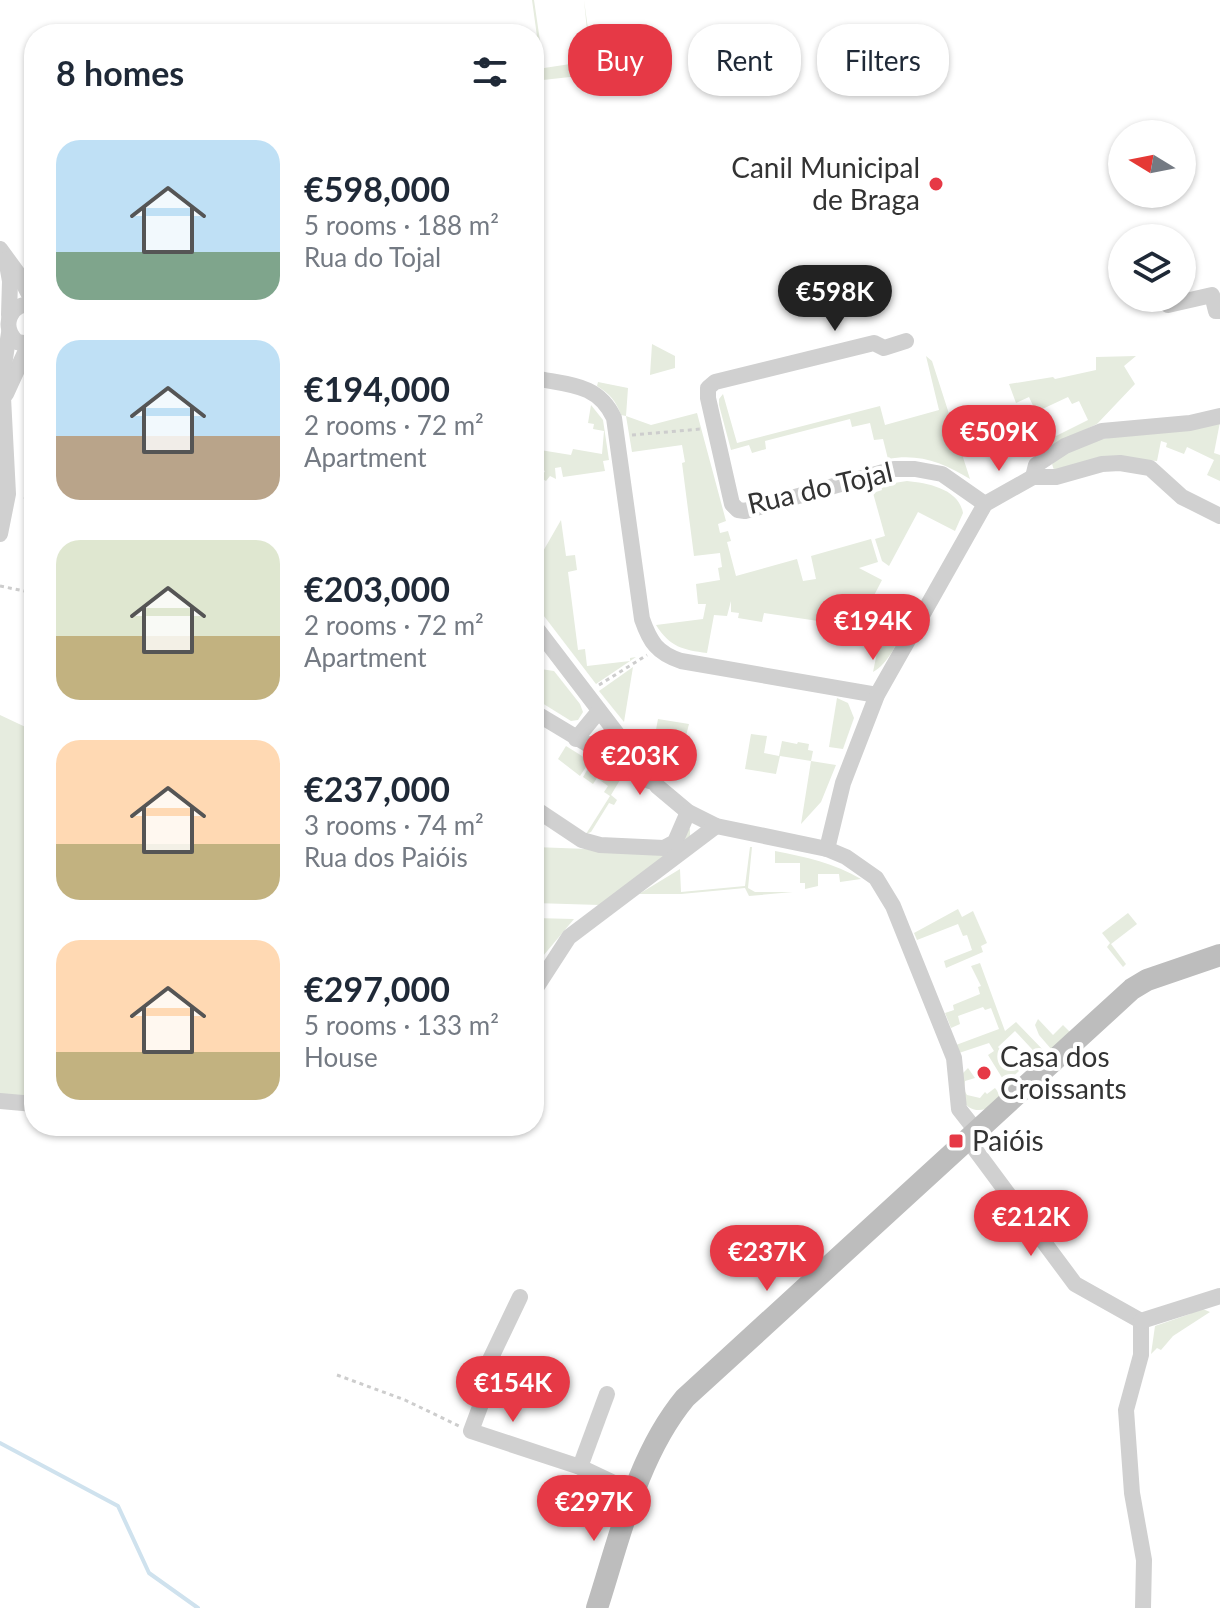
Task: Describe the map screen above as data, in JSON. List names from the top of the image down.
{
  "streets": {
    "street": ["Rua do Tojal"]
  },
  "places": {
    "other": ["Canil Municipal de Braga", "Casa dos Croissants"],
    "transit": ["Paióis"]
  },
  "north": "left",
  "page": {
    "chip": ["Buy", "Rent", "Filters"],
    "heading": "8 homes",
    "list": [
      {
        "name": "€598,000",
        "note": "5 rooms · 188 m² · Rua do Tojal"
      },
      {
        "name": "€194,000",
        "note": "2 rooms · 72 m² · Apartment"
      },
      {
        "name": "€203,000",
        "note": "2 rooms · 72 m² · Apartment"
      },
      {
        "name": "€237,000",
        "note": "3 rooms · 74 m² · Rua dos Paióis"
      },
      {
        "name": "€297,000",
        "note": "5 rooms · 133 m² · House"
      }
    ],
    "price": [
      "€598K",
      "€509K",
      "€194K",
      "€203K",
      "€212K",
      "€237K",
      "€154K",
      "€297K"
    ]
  }
}
